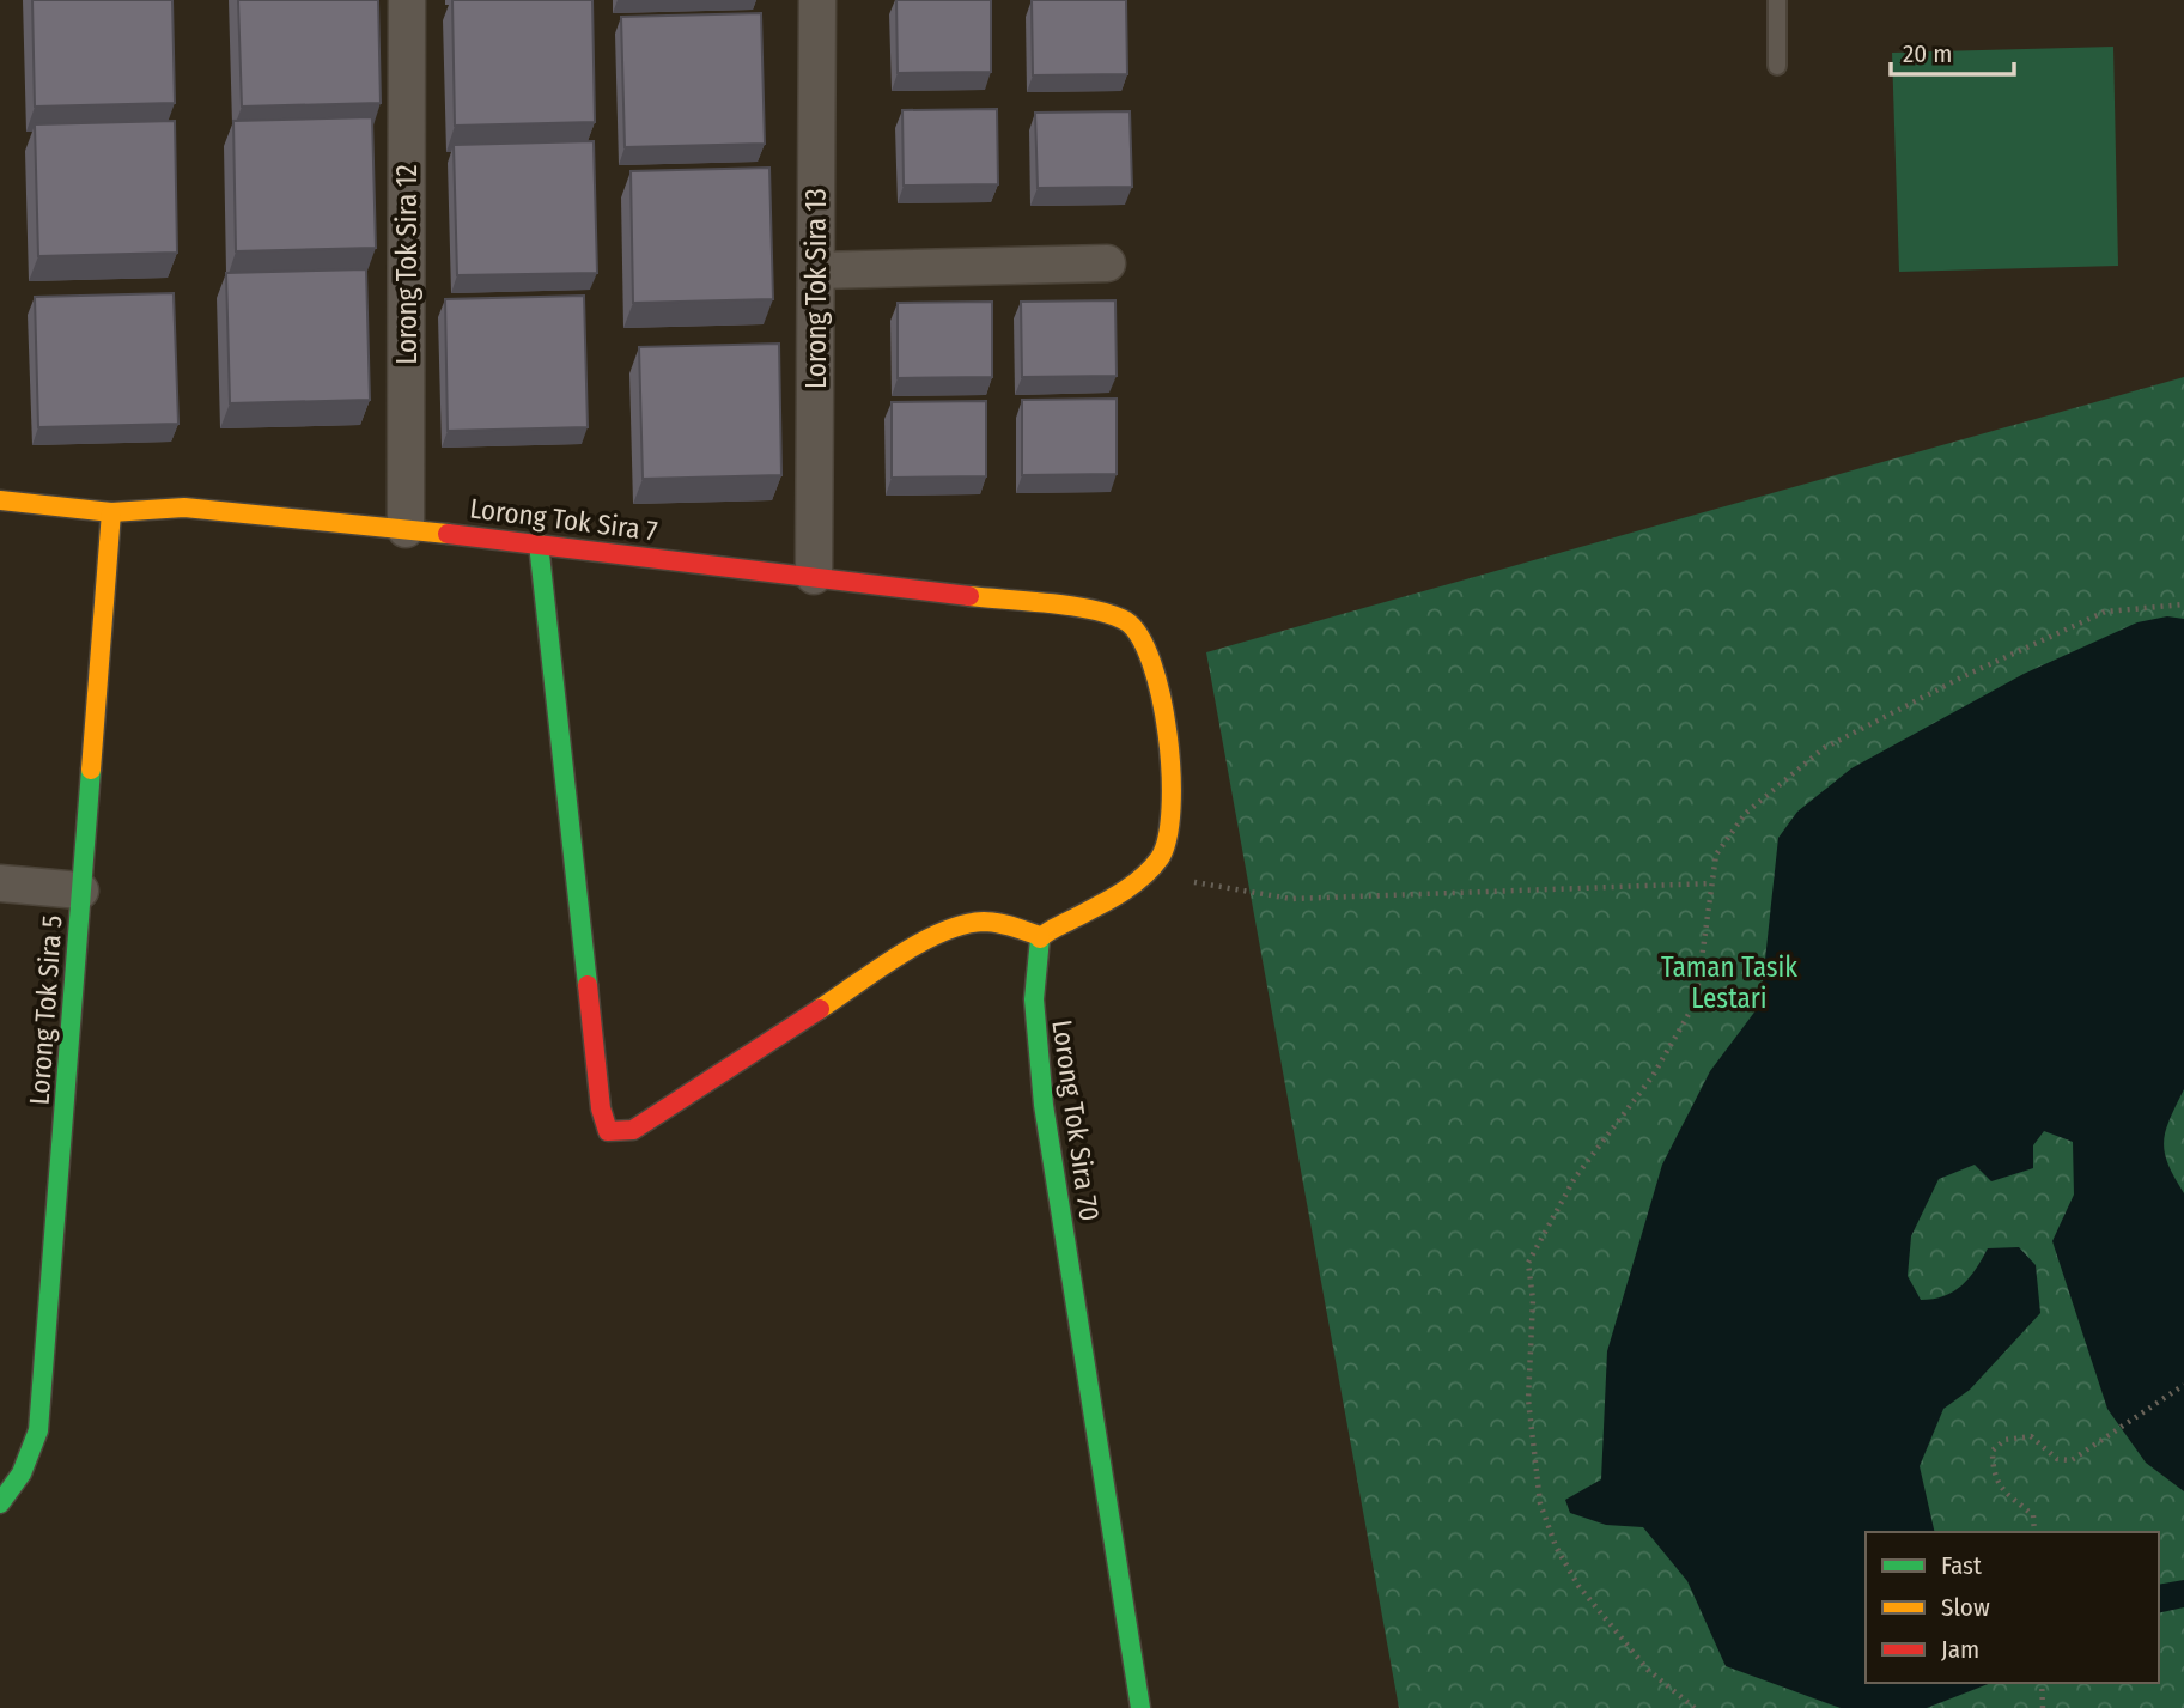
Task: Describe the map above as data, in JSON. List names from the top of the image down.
{
  "streets": {
    "street": [
      "Lorong Tok Sira 12",
      "Lorong Tok Sira 13",
      "Lorong Tok Sira 7",
      "Lorong Tok Sira 5",
      "Lorong Tok Sira 70"
    ]
  },
  "crossings": [
    ["Lorong Tok Sira 12", "Lorong Tok Sira 7"],
    ["Lorong Tok Sira 13", "Lorong Tok Sira 7"],
    ["Lorong Tok Sira 7", "Lorong Tok Sira 5"]
  ],
  "parks": ["Taman Tasik Lestari"],
  "legend": ["Fast", "Slow", "Jam"],
  "scale_bar": "20 m"
}
